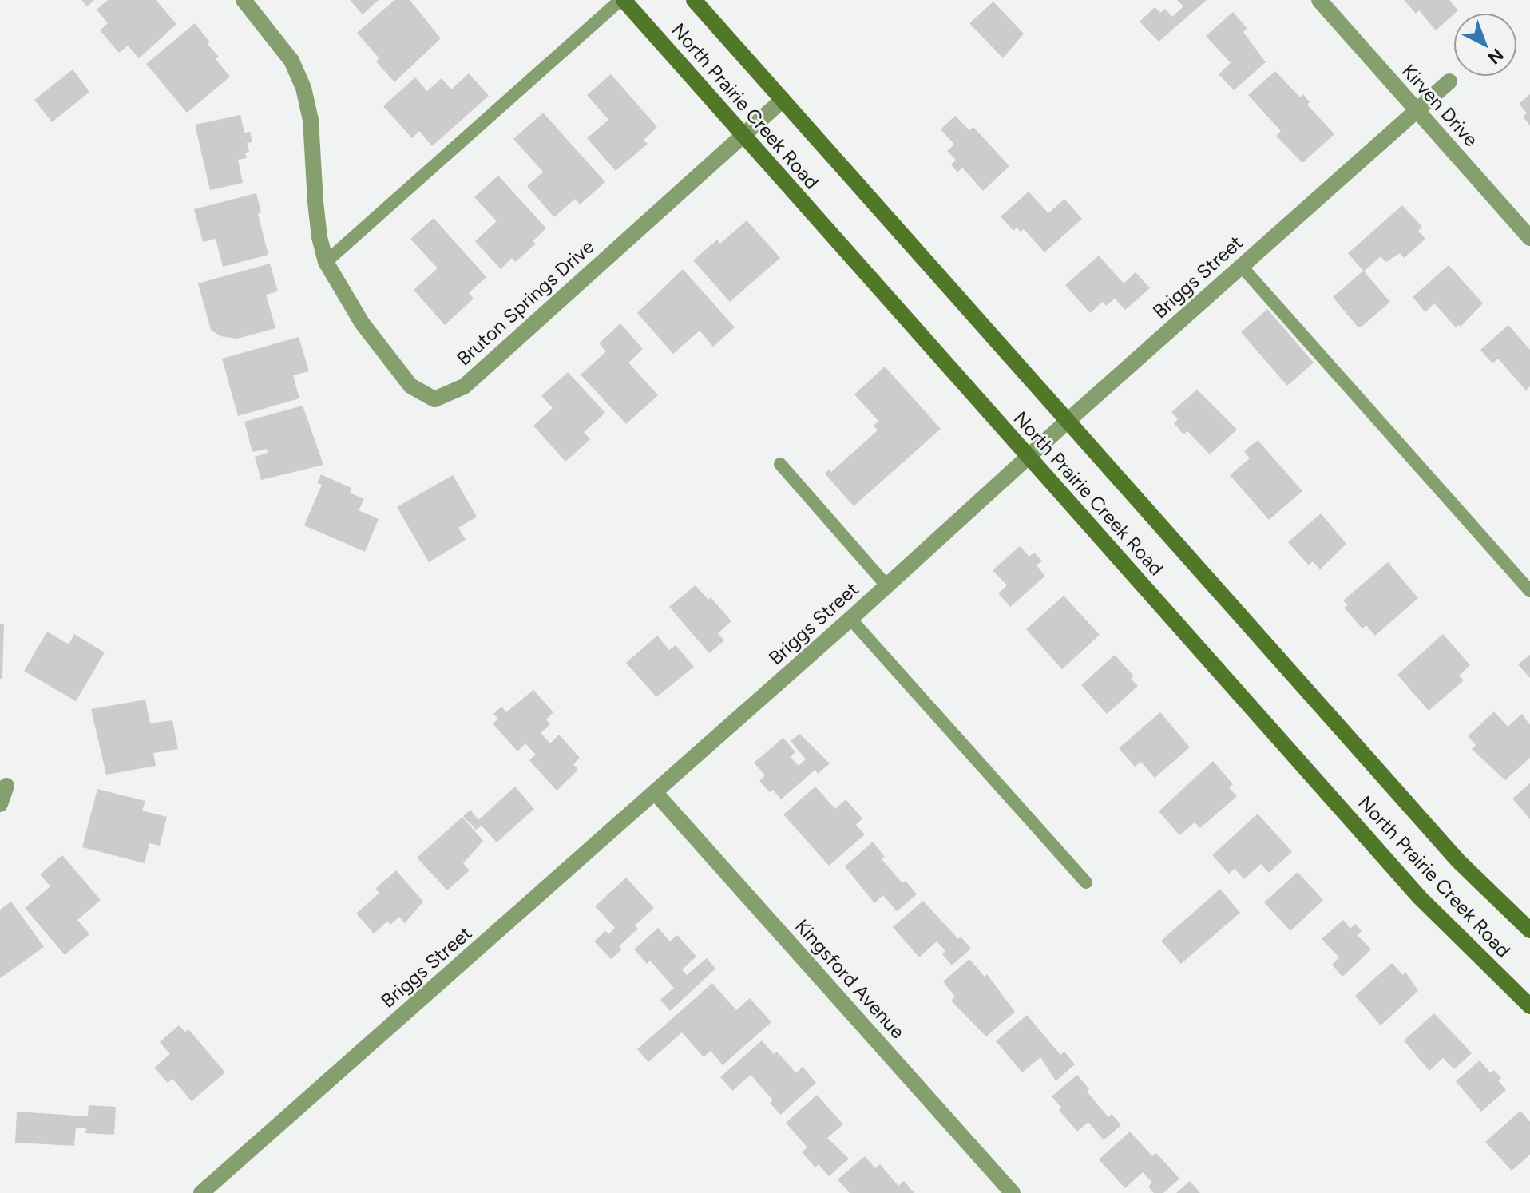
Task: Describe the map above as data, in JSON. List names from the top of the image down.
{
  "streets": {
    "main road": ["North Prairie Creek Road"],
    "street": [
      "Kirven Drive",
      "Briggs Street",
      "Bruton Springs Drive",
      "Kingsford Avenue"
    ]
  },
  "crossings": [
    ["Kirven Drive", "Briggs Street"],
    ["North Prairie Creek Road", "Briggs Street"],
    ["North Prairie Creek Road", "Bruton Springs Drive"],
    ["Briggs Street", "Kingsford Avenue"]
  ],
  "north": "bottom right"
}
